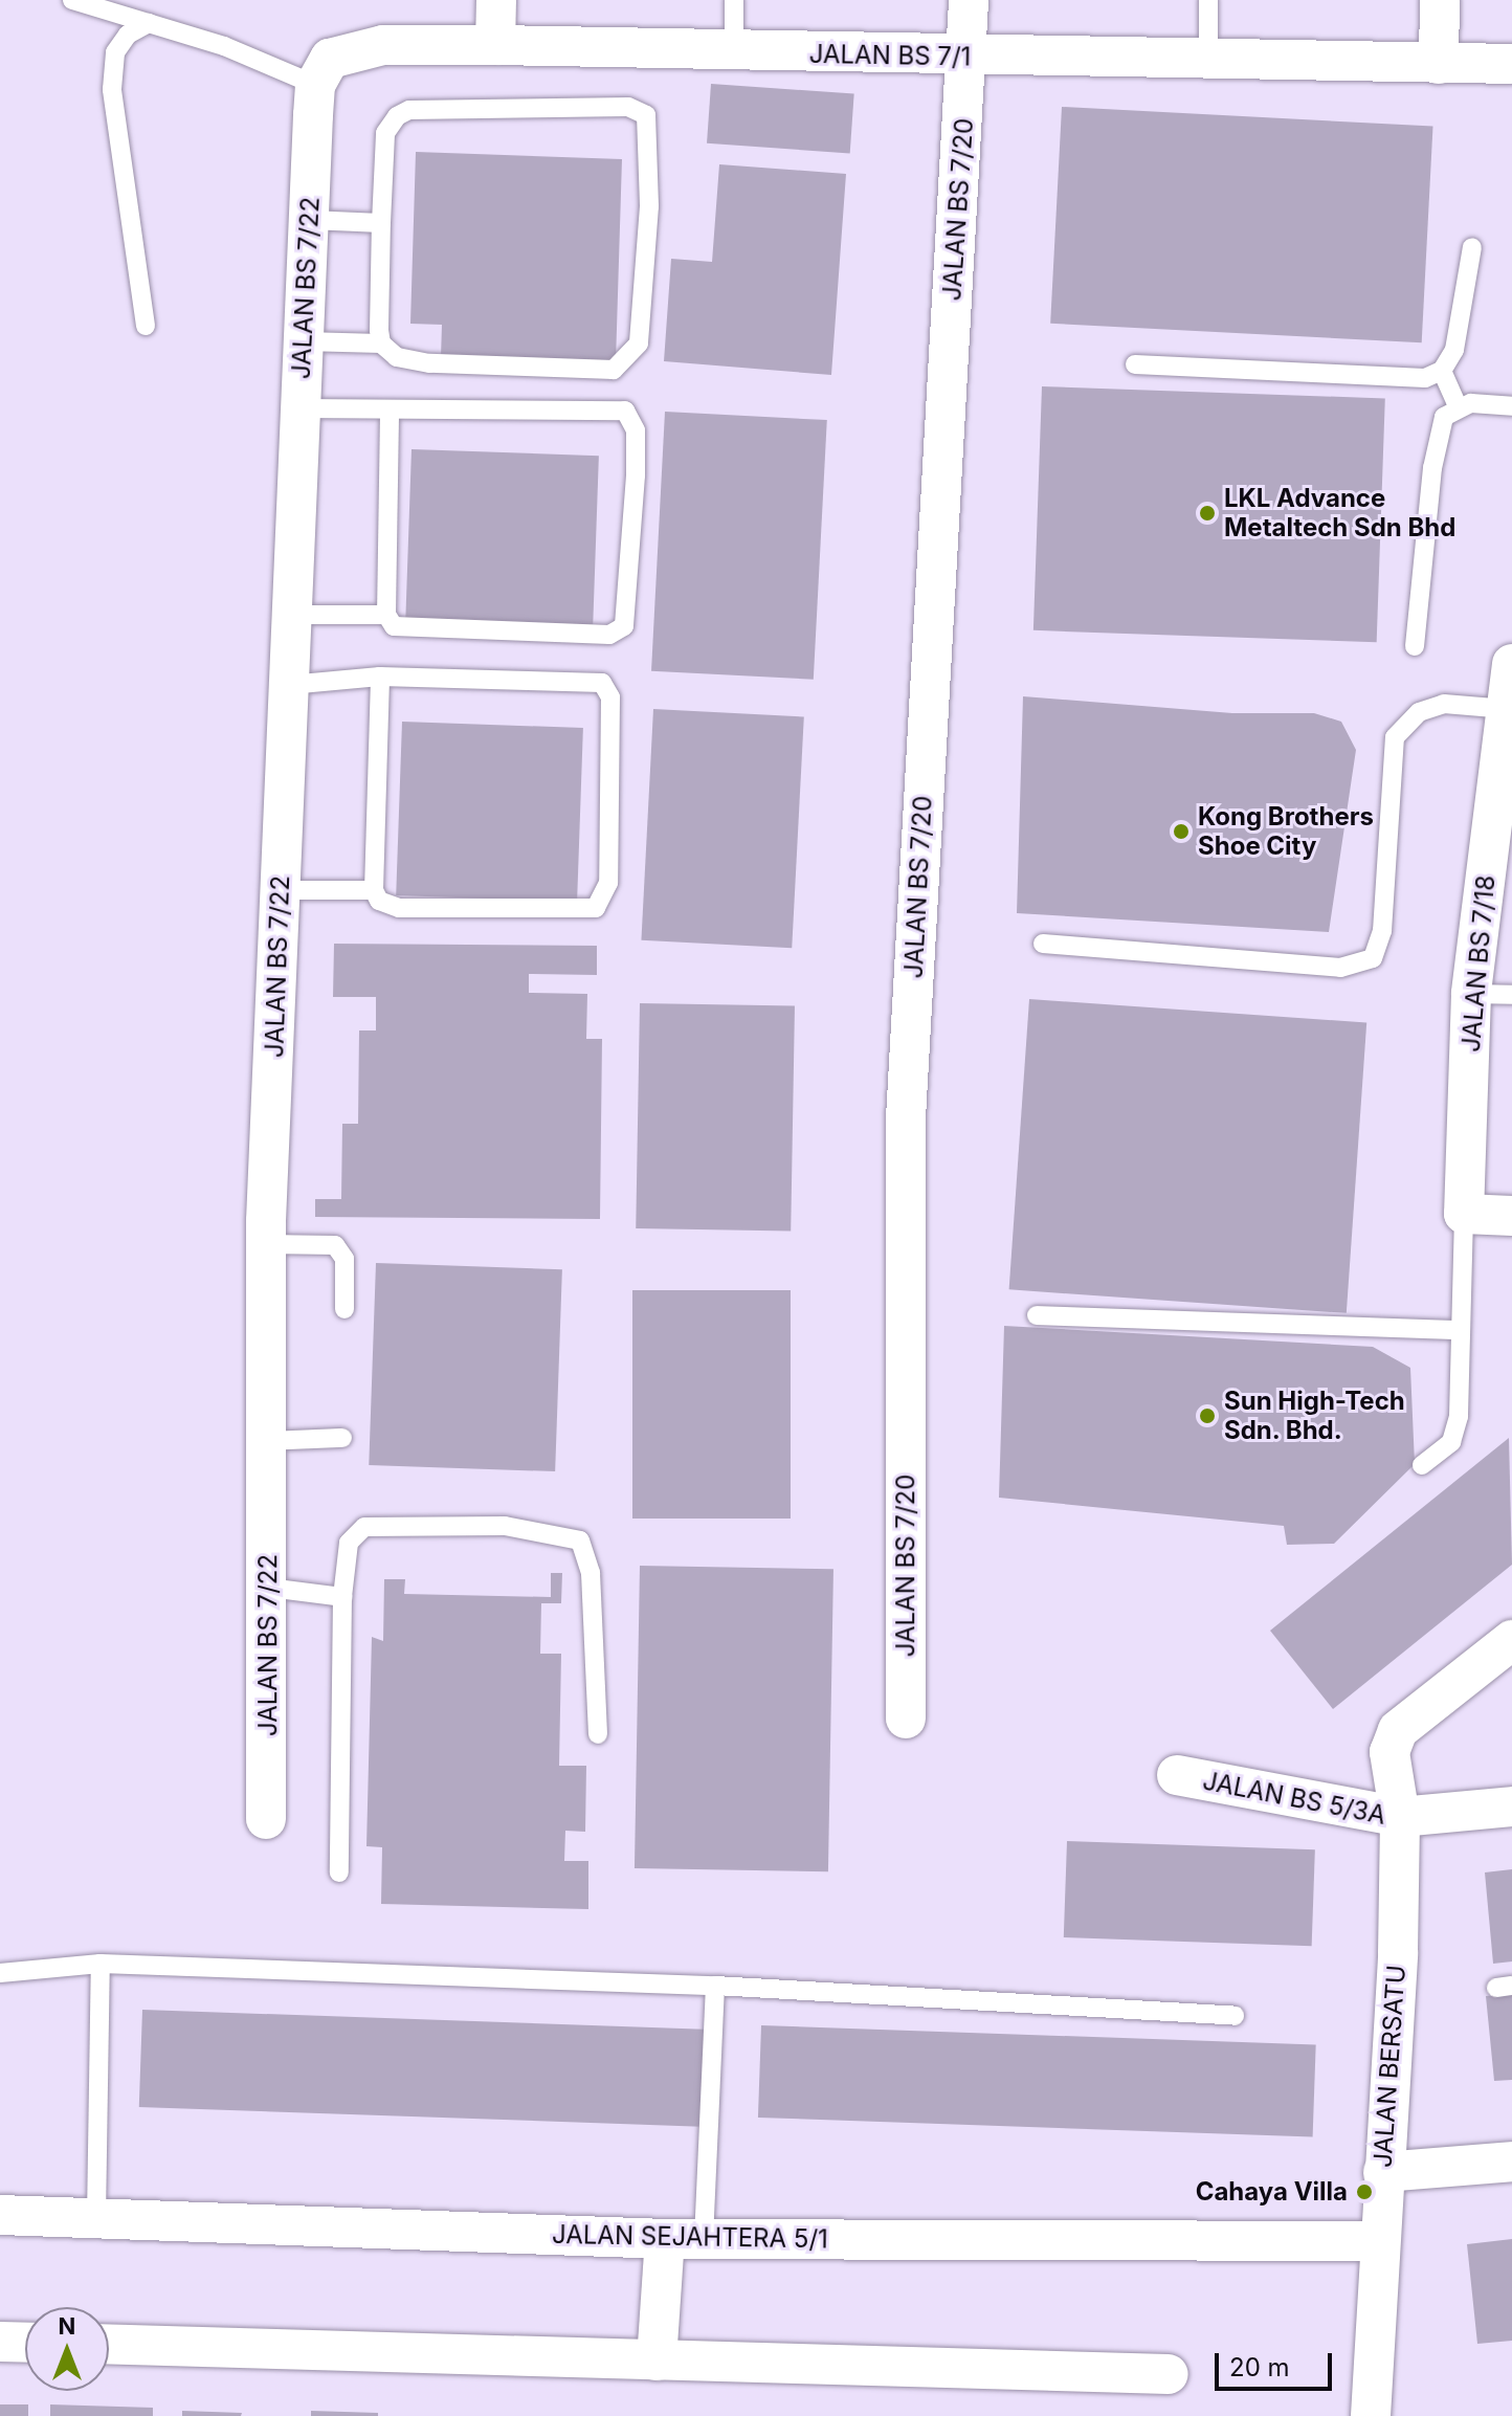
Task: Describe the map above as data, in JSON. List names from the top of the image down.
{
  "streets": {
    "street": [
      "JALAN BS 7/1",
      "JALAN BS 7/20",
      "JALAN BS 7/22",
      "JALAN BS 7/18",
      "JALAN BS 5/3A",
      "JALAN BERSATU",
      "JALAN SEJAHTERA 5/1"
    ]
  },
  "crossings": [
    ["JALAN BS 7/1", "JALAN BS 7/20"],
    ["JALAN BS 7/1", "JALAN BS 7/22"],
    ["JALAN BS 5/3A", "JALAN BERSATU"],
    ["JALAN BERSATU", "JALAN SEJAHTERA 5/1"]
  ],
  "places": [
    "LKL Advance Metaltech Sdn Bhd",
    "Kong Brothers Shoe City",
    "Sun High-Tech Sdn. Bhd.",
    "Cahaya Villa"
  ],
  "scale_bar": "20 m",
  "north": "top"
}
